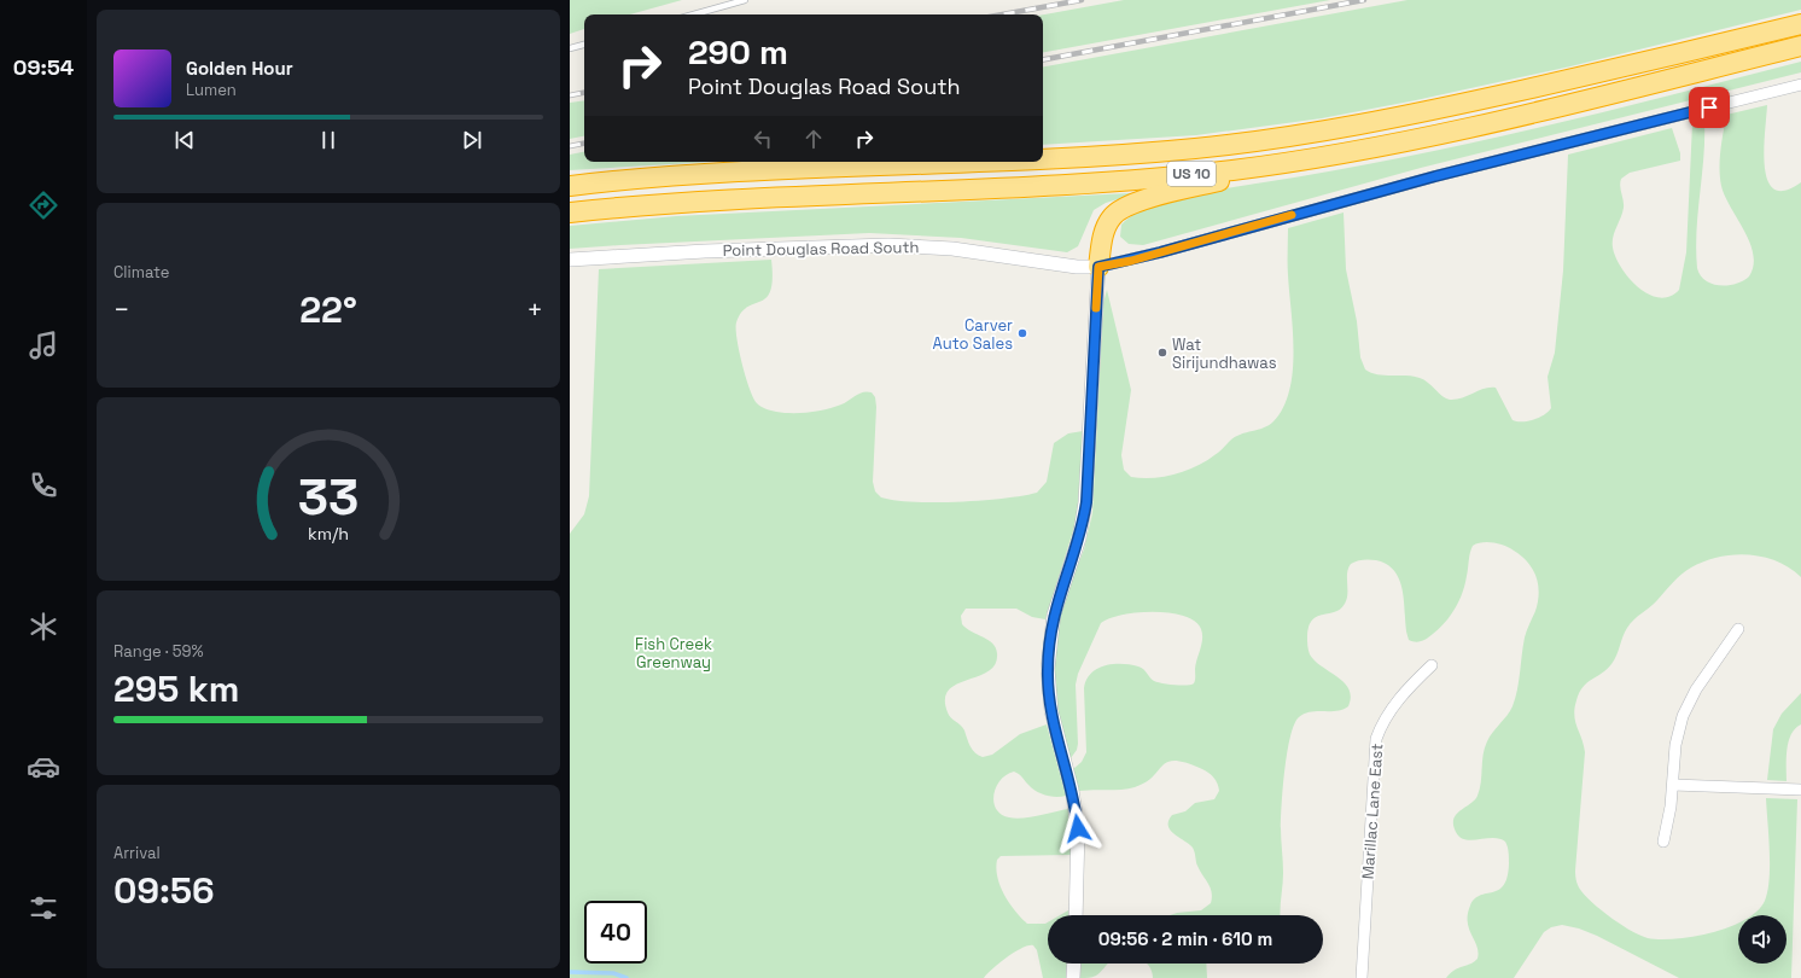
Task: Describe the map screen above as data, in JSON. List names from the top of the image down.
{
  "streets": {
    "highway": ["US 10"],
    "street": ["Point Douglas Road South", "Marillac Lane East"]
  },
  "parks": ["Fish Creek Greenway"],
  "places": ["Carver Auto Sales", "Wat Sirijundhawas"],
  "page": {
    "tabs": "09:54",
    "turn": ["290 m", "Point Douglas Road South"],
    "song": ["Golden Hour", "Lumen"],
    "tile": [
      "Climate",
      ["Range · 59%", "295 km"],
      ["Arrival", "09:56"]
    ],
    "heat": ["−", "22°", "+"],
    "limit": "40",
    "trip": "09:56 · 2 min · 610 m",
    "gauge": ["33", "km/h"]
  }
}
